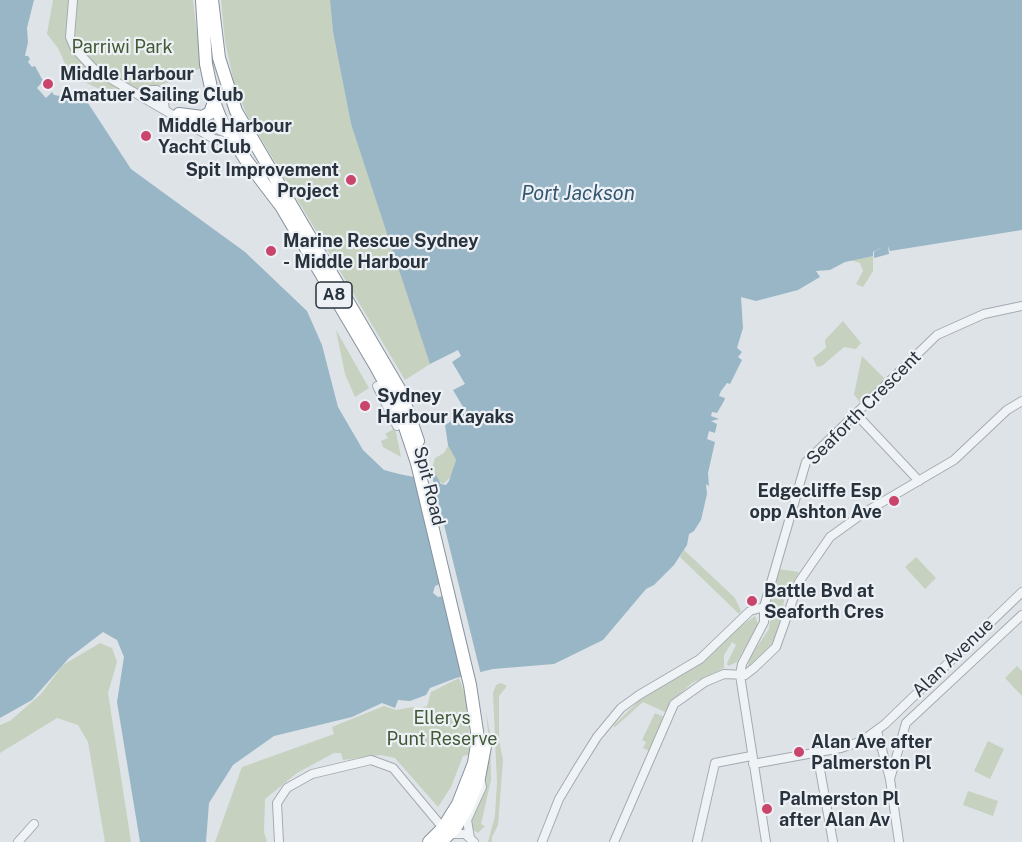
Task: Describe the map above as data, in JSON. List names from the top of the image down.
{
  "streets": {
    "highway": ["A8", "Spit Road"],
    "street": ["Seaforth Crescent", "Alan Avenue"]
  },
  "crossings": [
    ["A8", "Spit Road"]
  ],
  "water": ["Port Jackson"],
  "parks": ["Parriwi Park", "Ellerys Punt Reserve"],
  "places": [
    "Middle Harbour Amatuer Sailing Club",
    "Middle Harbour Yacht Club",
    "Spit Improvement Project",
    "Marine Rescue Sydney - Middle Harbour",
    "Sydney Harbour Kayaks",
    "Edgecliffe Esp opp Ashton Ave",
    "Battle Bvd at Seaforth Cres",
    "Alan Ave after Palmerston Pl",
    "Palmerston Pl after Alan Av"
  ]
}
